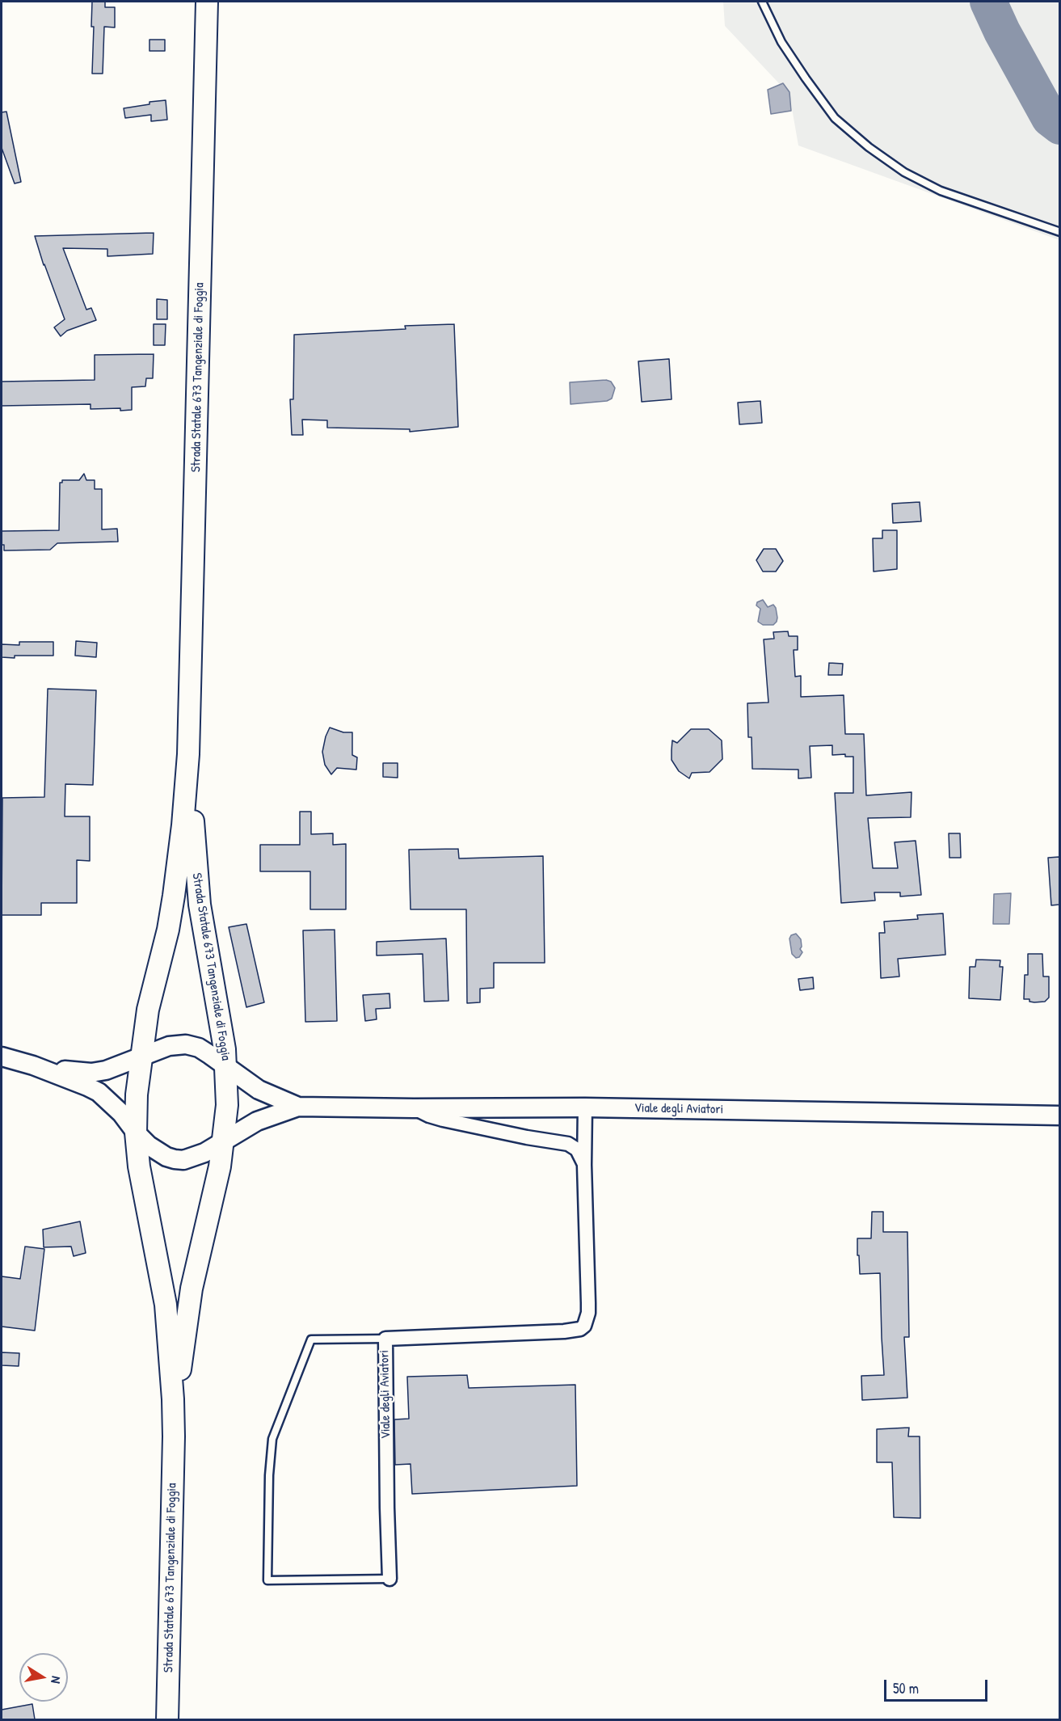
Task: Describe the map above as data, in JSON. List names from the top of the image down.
{
  "streets": {
    "main road": ["Strada Statale 673 Tangenziale di Foggia", "Viale degli Aviatori"]
  },
  "crossings": [
    ["Strada Statale 673 Tangenziale di Foggia", "Viale degli Aviatori"]
  ],
  "scale_bar": "50 m",
  "north": "right"
}
